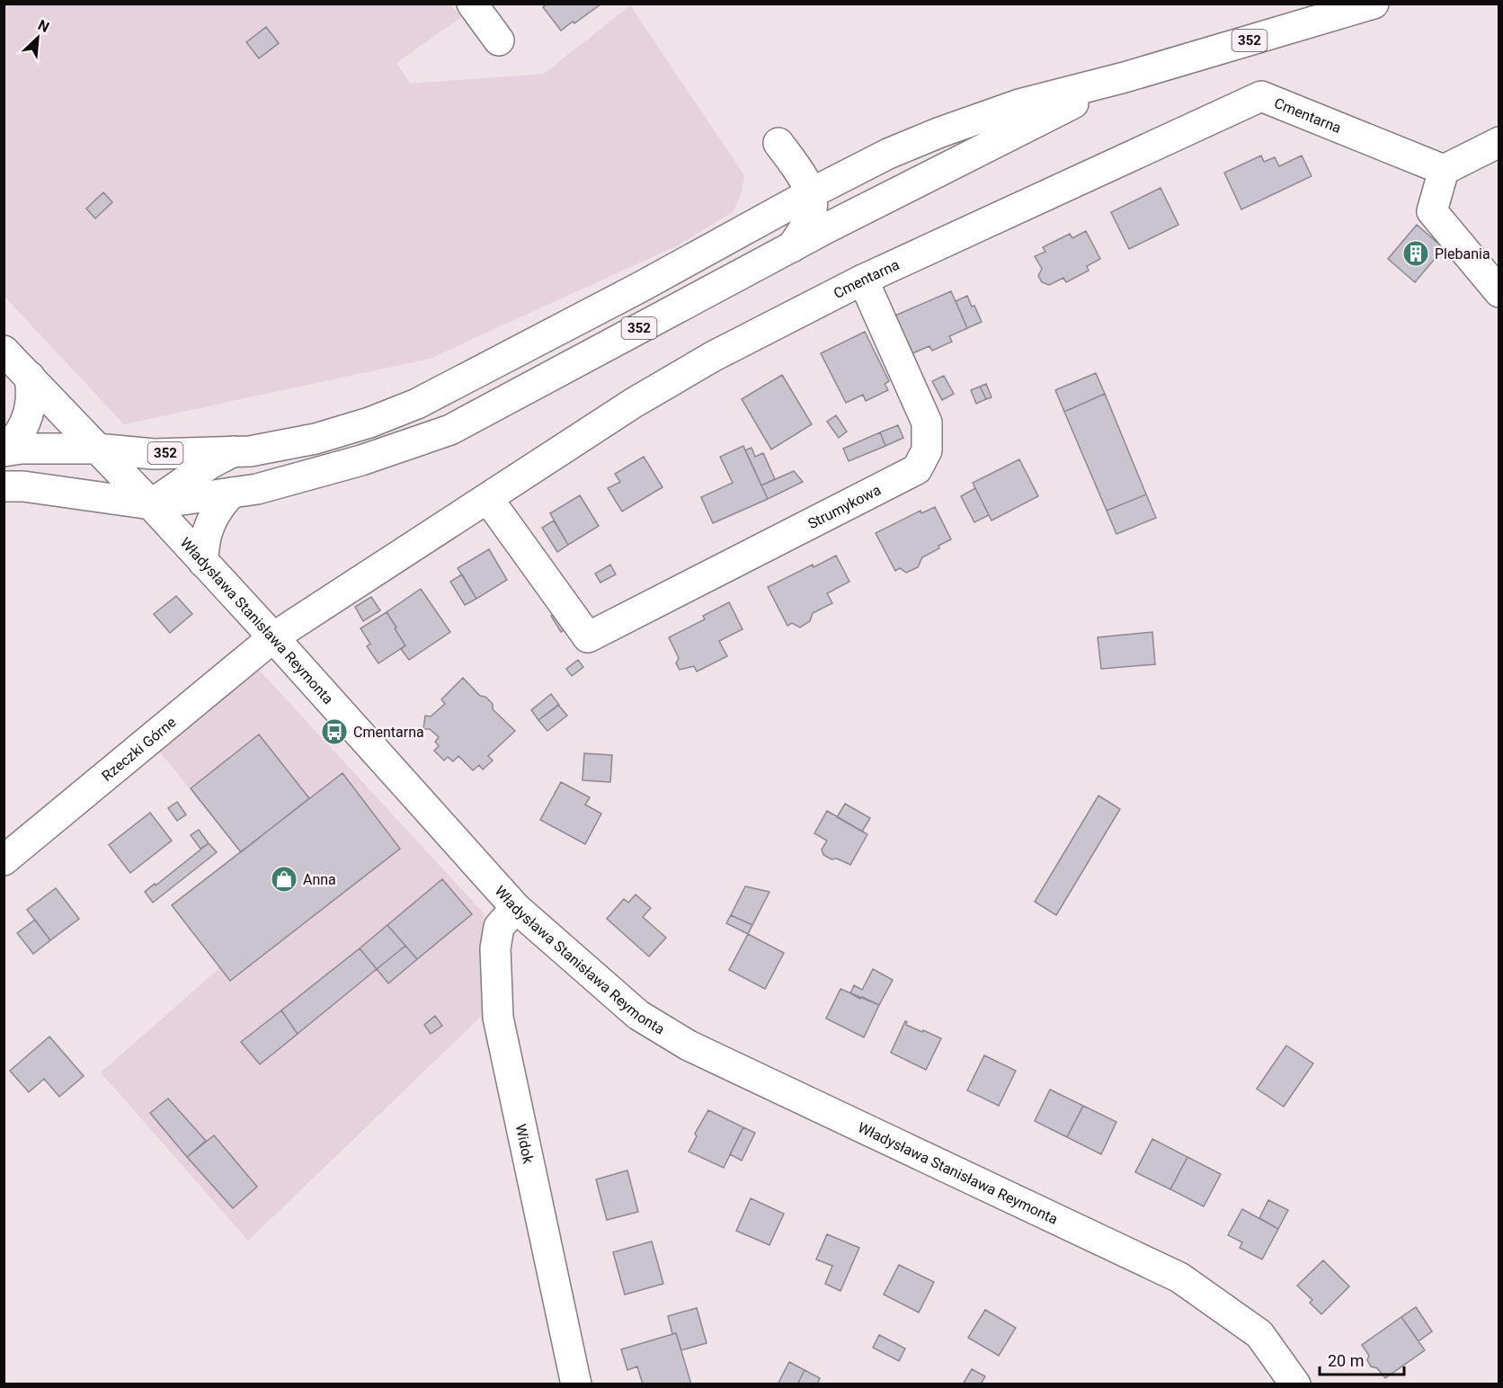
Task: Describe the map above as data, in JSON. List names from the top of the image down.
{
  "streets": {
    "street": [
      "352",
      "Cmentarna",
      "Strumykowa",
      "Władysława Stanisława Reymonta",
      "Rzeczki Górne",
      "Widok"
    ]
  },
  "crossings": [
    ["352", "Władysława Stanisława Reymonta"],
    ["Cmentarna", "Strumykowa"],
    ["Cmentarna", "Władysława Stanisława Reymonta"],
    ["Cmentarna", "Rzeczki Górne"],
    ["Władysława Stanisława Reymonta", "Rzeczki Górne"],
    ["Władysława Stanisława Reymonta", "Widok"]
  ],
  "places": {
    "building": ["Plebania"],
    "bus stop": ["Cmentarna"],
    "shop": ["Anna"]
  },
  "scale_bar": "20 m",
  "north": "top right"
}
